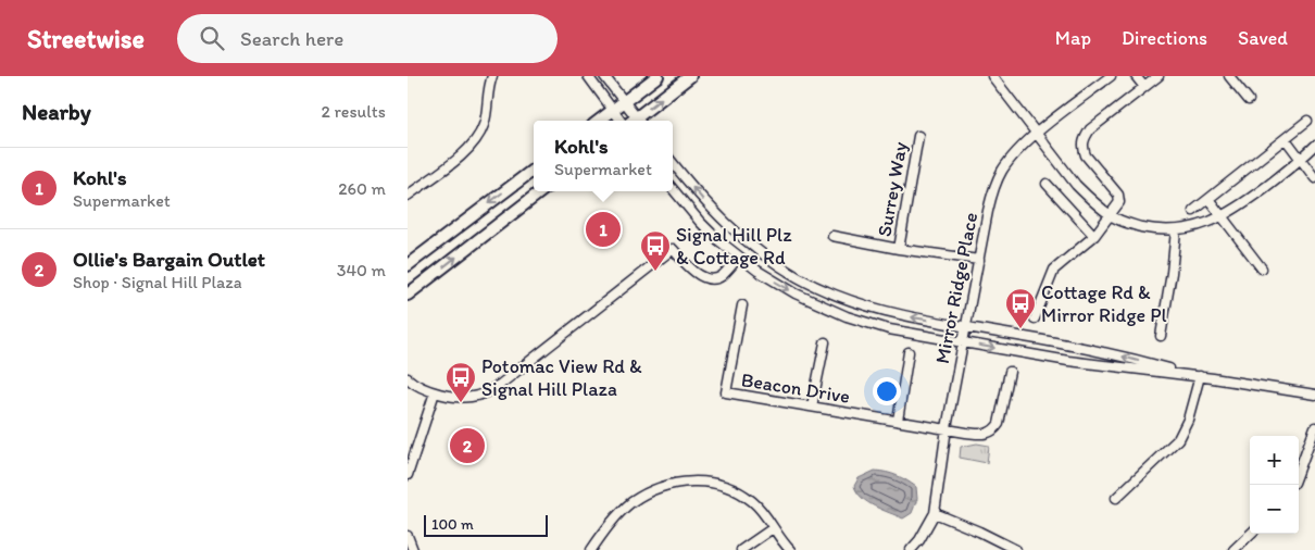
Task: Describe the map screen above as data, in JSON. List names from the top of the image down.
{
  "streets": {
    "street": ["Surrey Way", "Mirror Ridge Place", "Beacon Drive"]
  },
  "crossings": [
    ["Mirror Ridge Place", "Beacon Drive"]
  ],
  "places": {
    "bus stop": ["Signal Hill Plz & Cottage Rd", "Cottage Rd & Mirror Ridge Pl", "Potomac View Rd & Signal Hill Plaza"]
  },
  "scale_bar": "100 m",
  "page": {
    "header": "Streetwise",
    "search": "Search here",
    "nav": ["Map", "Directions", "Saved"],
    "heading": ["Nearby", "2 results"],
    "popup": ["Kohl's", "Supermarket"],
    "list": [
      {
        "mark": "1",
        "name": "Kohl's",
        "note": "Supermarket",
        "value": "260 m"
      },
      {
        "mark": "2",
        "name": "Ollie's Bargain Outlet",
        "note": "Shop · Signal Hill Plaza",
        "value": "340 m"
      }
    ],
    "pins": ["1", "2"],
    "map_buttons": ["+", "−"],
    "scale": "100 m"
  }
}
